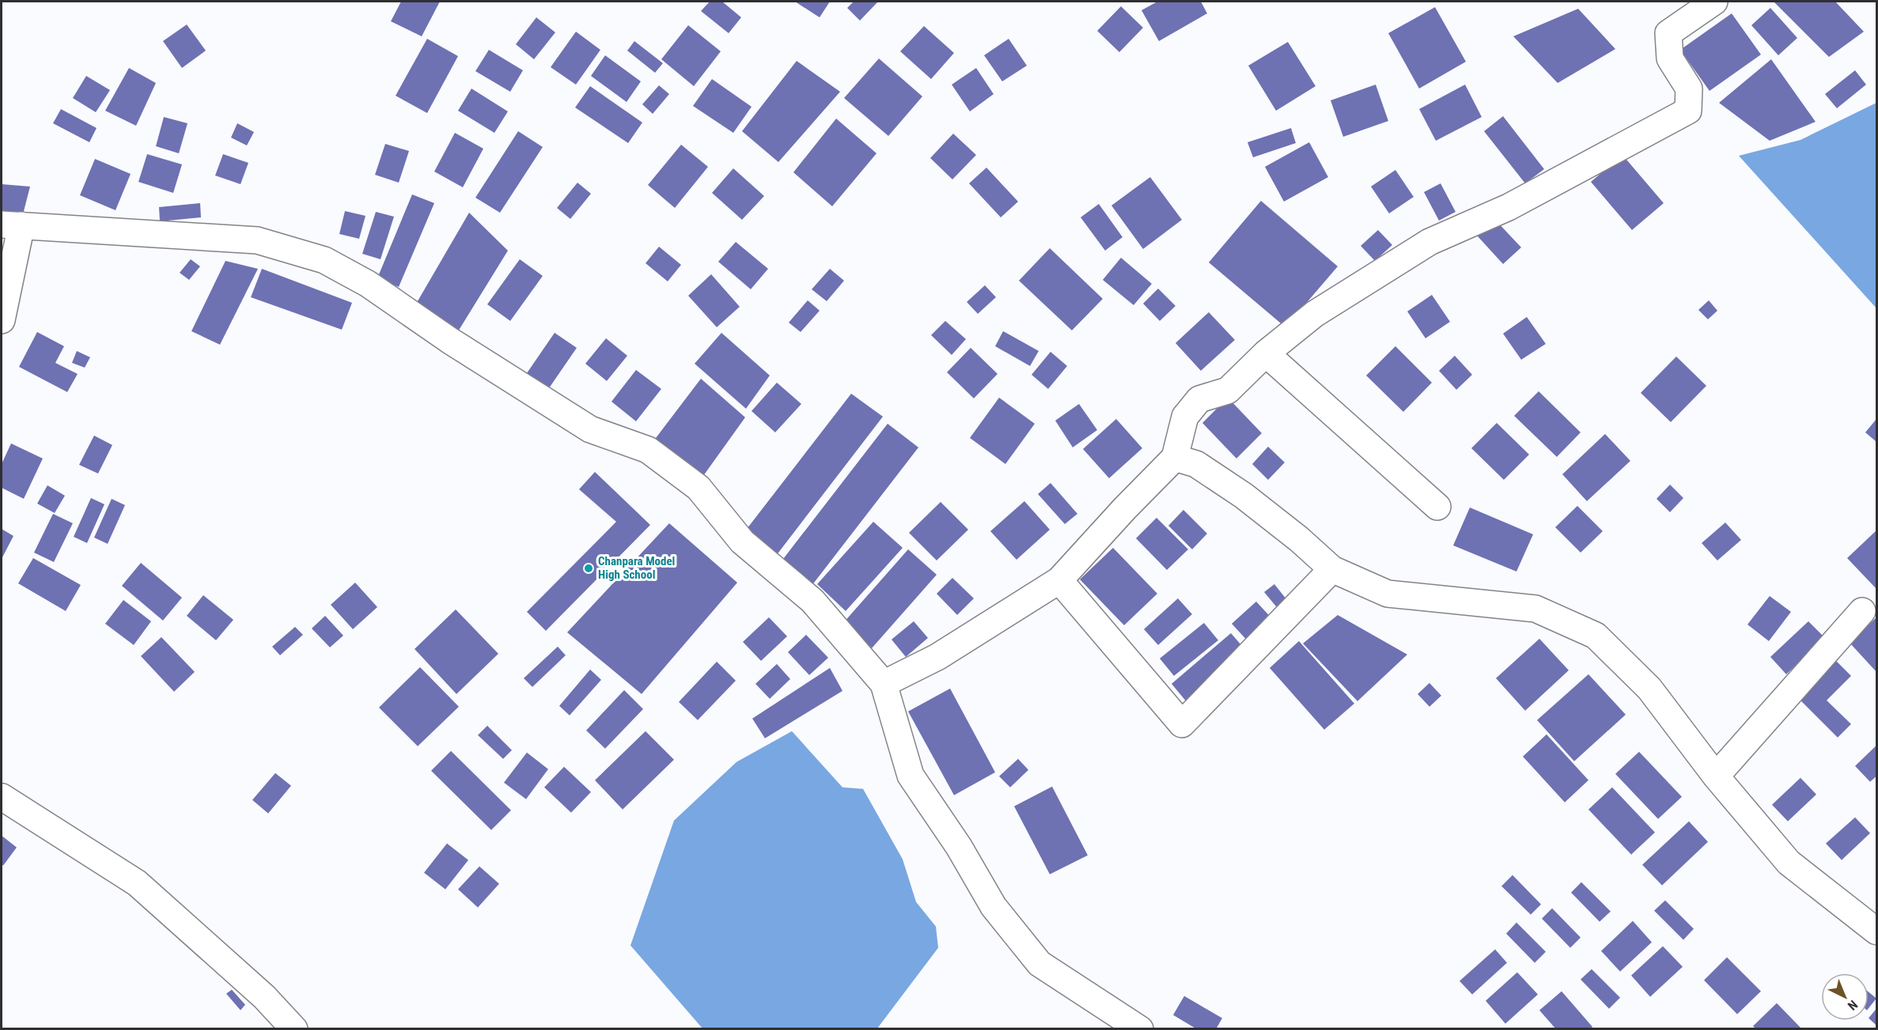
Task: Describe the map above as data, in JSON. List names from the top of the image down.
{
  "places": ["Chanpara Model High School"],
  "north": "bottom right"
}
